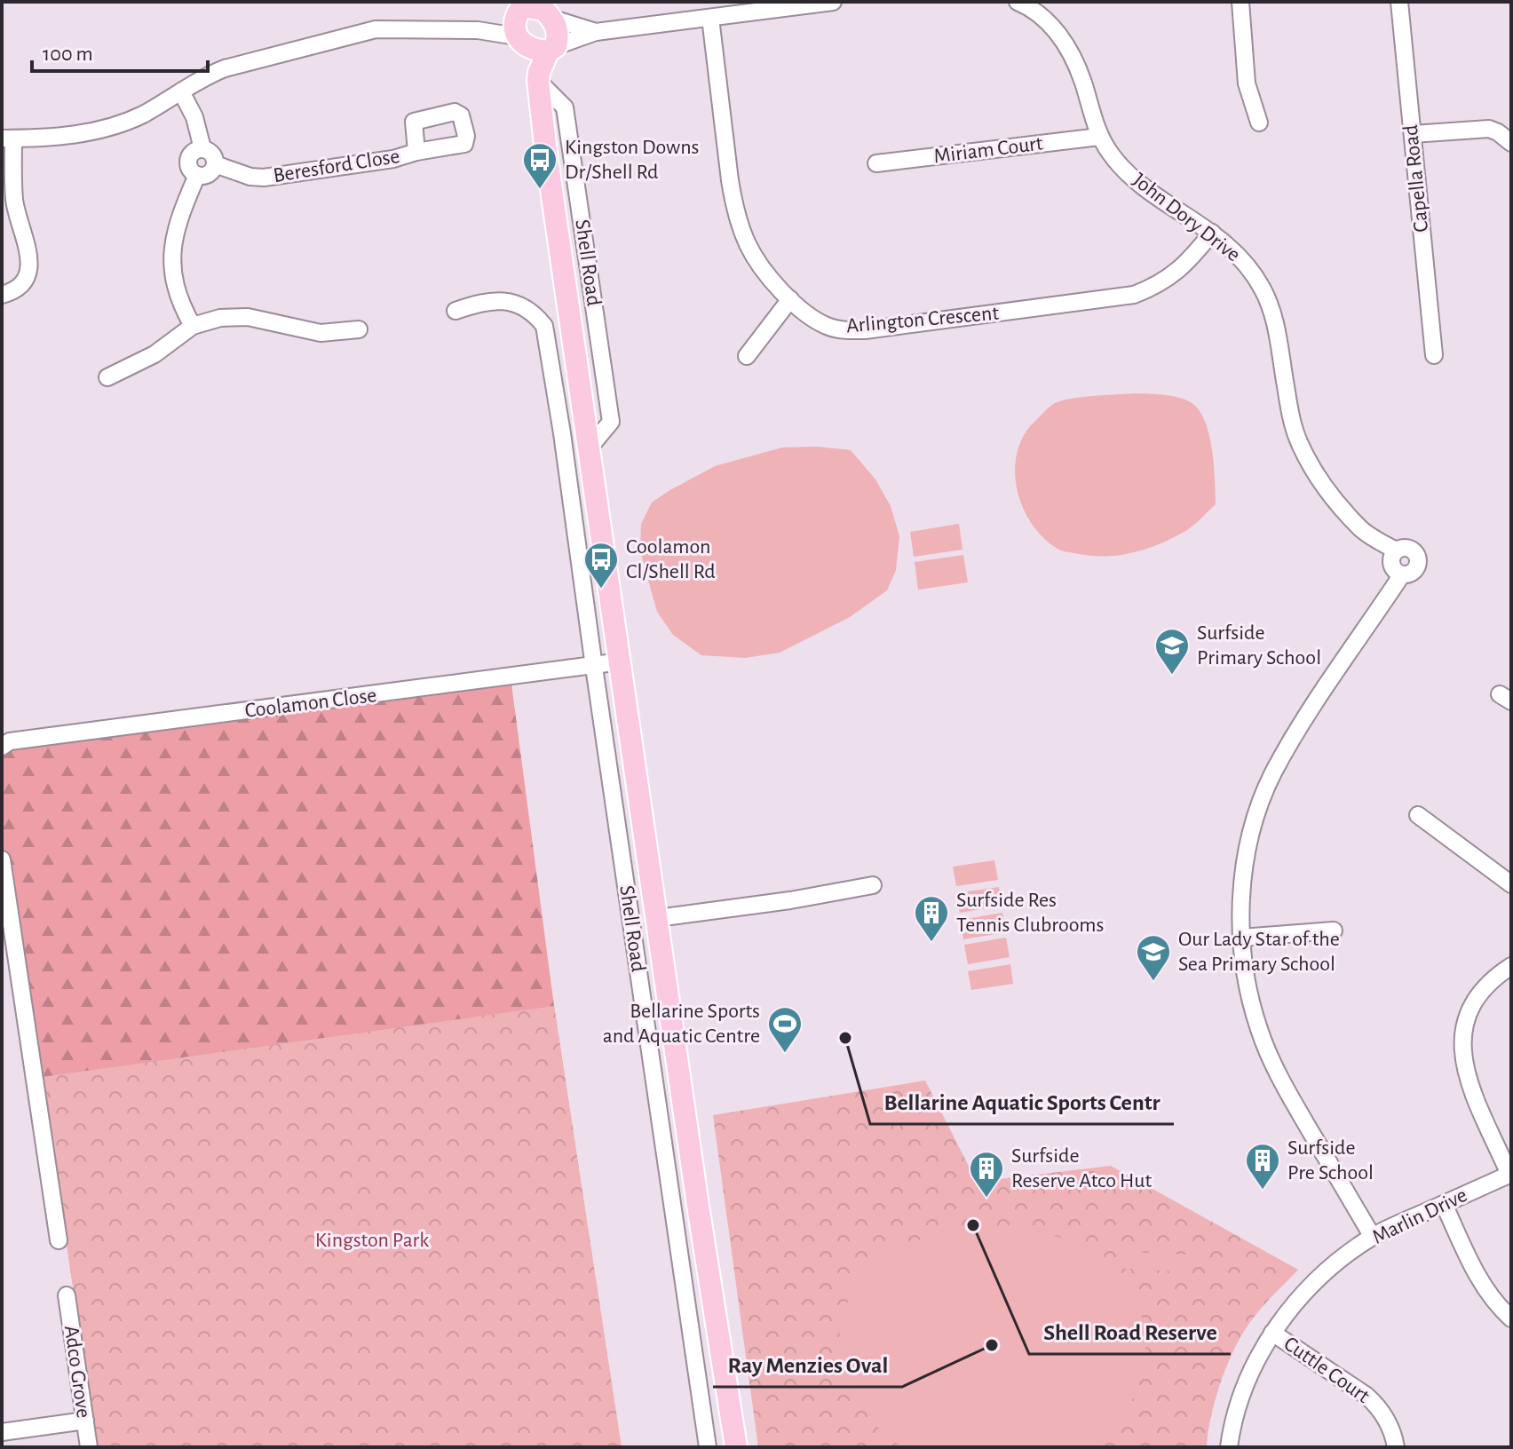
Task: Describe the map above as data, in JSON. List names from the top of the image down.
{
  "streets": {
    "main road": ["Shell Road"],
    "street": [
      "Miriam Court",
      "Beresford Close",
      "Capella Road",
      "John Dory Drive",
      "Arlington Crescent",
      "Coolamon Close",
      "Marlin Drive",
      "Cuttle Court",
      "Adco Grove"
    ]
  },
  "crossings": [
    ["Miriam Court", "John Dory Drive"],
    ["John Dory Drive", "Arlington Crescent"],
    ["Shell Road", "Coolamon Close"],
    ["Marlin Drive", "Cuttle Court"]
  ],
  "parks": ["Kingston Park"],
  "places": {
    "bus stop": ["Kingston Downs Dr/Shell Rd", "Coolamon Cl/Shell Rd"],
    "school or university": ["Surfside Primary School", "Our Lady Star of the Sea Primary School"],
    "building": ["Surfside Res Tennis Clubrooms", "Surfside Pre School", "Surfside Reserve Atco Hut"],
    "other": ["Bellarine Aquatic Sports Centr", "Shell Road Reserve", "Ray Menzies Oval"],
    "sports": ["Bellarine Sports and Aquatic Centre"]
  },
  "scale_bar": "100 m"
}
